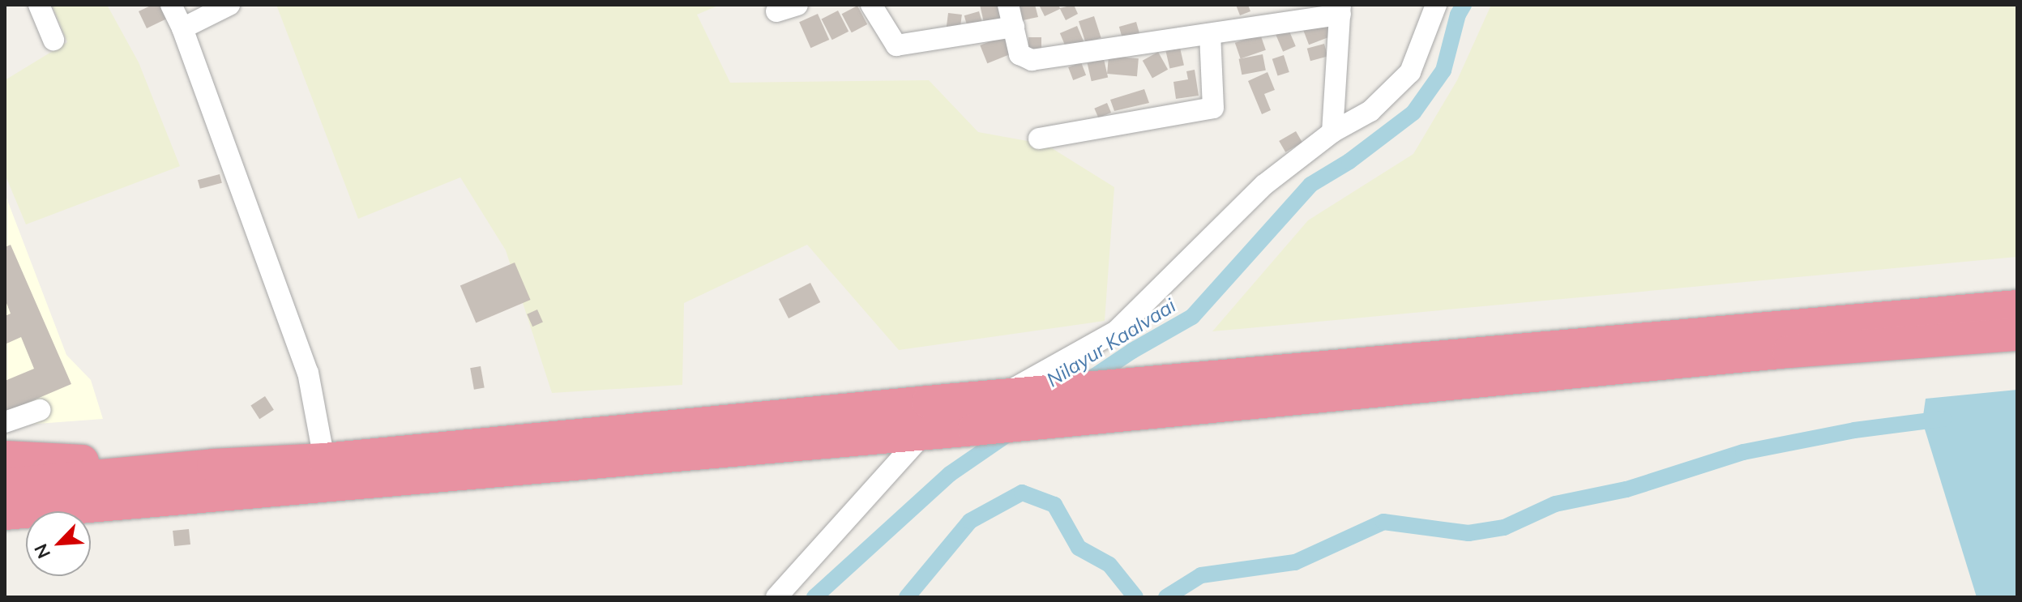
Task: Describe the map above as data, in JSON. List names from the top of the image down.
{
  "water": ["Nilayur Kaalvaai"],
  "north": "bottom left"
}
